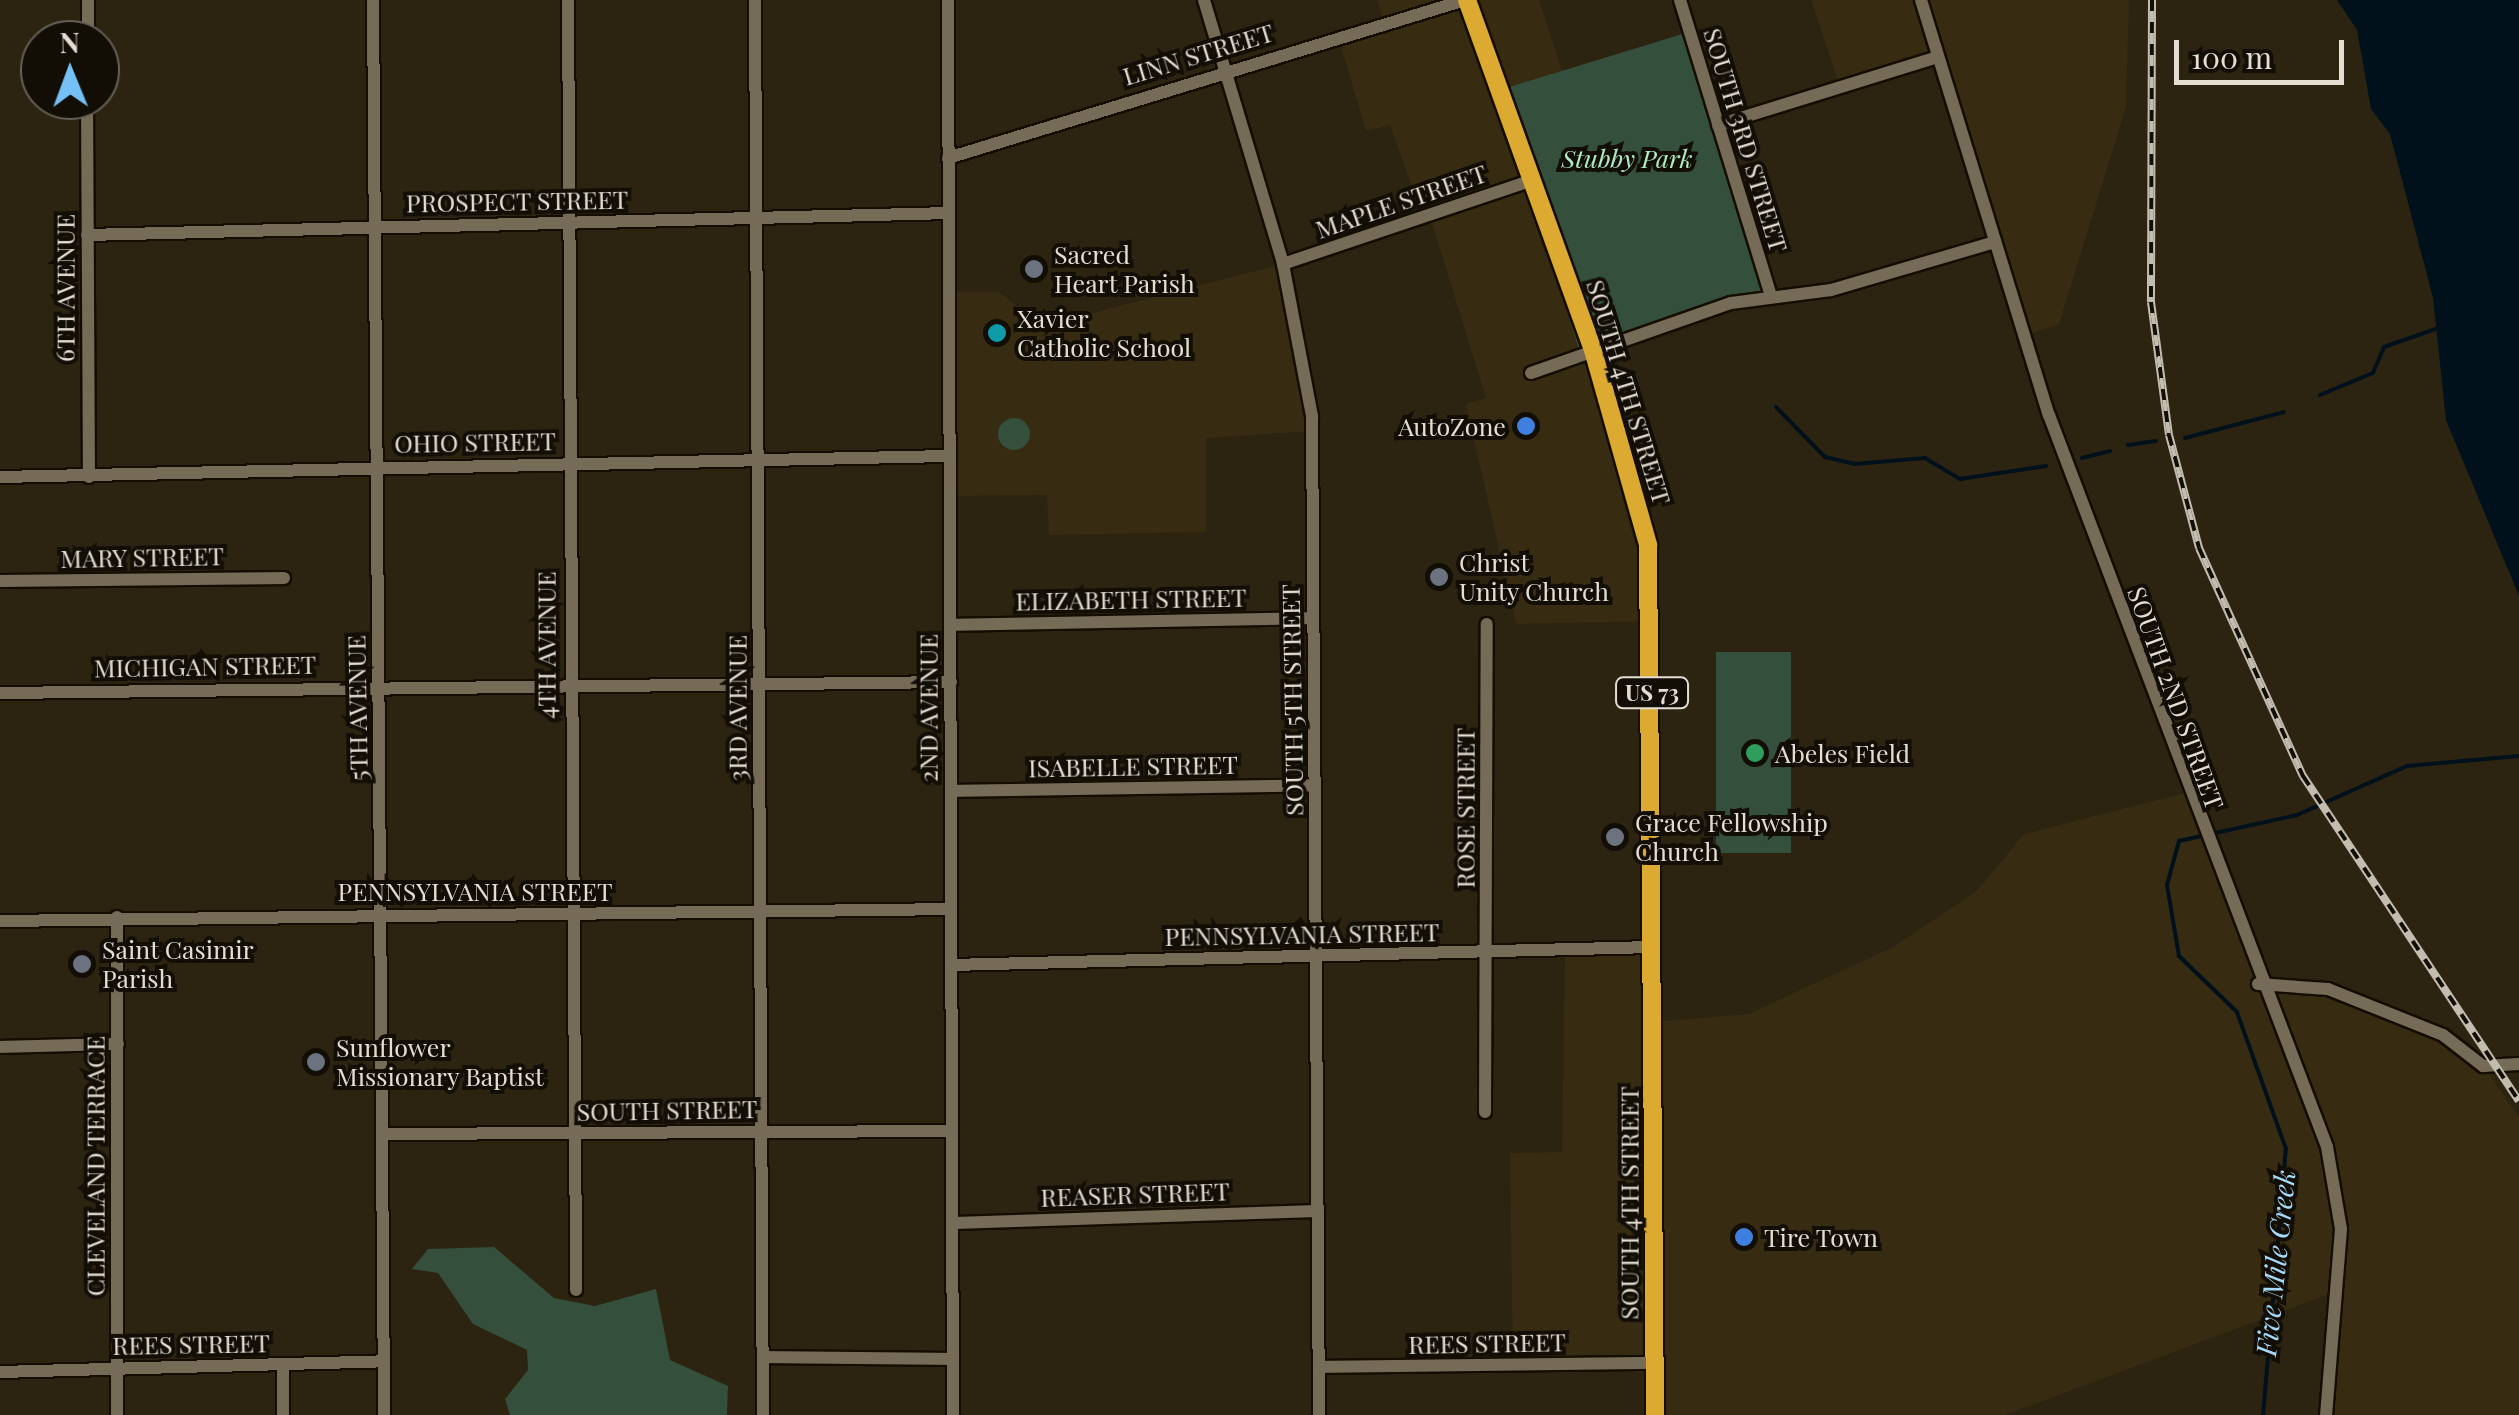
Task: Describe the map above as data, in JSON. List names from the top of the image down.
{
  "streets": {
    "highway": ["SOUTH 4TH STREET", "US 73"],
    "street": [
      "LINN STREET",
      "SOUTH 3RD STREET",
      "PROSPECT STREET",
      "MAPLE STREET",
      "6TH AVENUE",
      "OHIO STREET",
      "MARY STREET",
      "ELIZABETH STREET",
      "4TH AVENUE",
      "MICHIGAN STREET",
      "SOUTH 2ND STREET",
      "SOUTH 5TH STREET",
      "5TH AVENUE",
      "3RD AVENUE",
      "2ND AVENUE",
      "ISABELLE STREET",
      "ROSE STREET",
      "PENNSYLVANIA STREET",
      "SOUTH STREET",
      "CLEVELAND TERRACE",
      "REASER STREET",
      "REES STREET"
    ]
  },
  "crossings": [
    ["LINN STREET", "SOUTH 4TH STREET"],
    ["LINN STREET", "SOUTH 5TH STREET"],
    ["LINN STREET", "2ND AVENUE"],
    ["PROSPECT STREET", "6TH AVENUE"],
    ["PROSPECT STREET", "4TH AVENUE"],
    ["PROSPECT STREET", "5TH AVENUE"],
    ["PROSPECT STREET", "3RD AVENUE"],
    ["PROSPECT STREET", "2ND AVENUE"],
    ["MAPLE STREET", "SOUTH 4TH STREET"],
    ["MAPLE STREET", "SOUTH 5TH STREET"],
    ["6TH AVENUE", "OHIO STREET"],
    ["SOUTH 4TH STREET", "PENNSYLVANIA STREET"],
    ["SOUTH 4TH STREET", "REES STREET"],
    ["OHIO STREET", "4TH AVENUE"],
    ["OHIO STREET", "5TH AVENUE"],
    ["OHIO STREET", "3RD AVENUE"],
    ["OHIO STREET", "2ND AVENUE"],
    ["ELIZABETH STREET", "SOUTH 5TH STREET"],
    ["ELIZABETH STREET", "2ND AVENUE"],
    ["4TH AVENUE", "MICHIGAN STREET"],
    ["4TH AVENUE", "PENNSYLVANIA STREET"],
    ["4TH AVENUE", "SOUTH STREET"],
    ["MICHIGAN STREET", "5TH AVENUE"],
    ["MICHIGAN STREET", "3RD AVENUE"],
    ["MICHIGAN STREET", "2ND AVENUE"],
    ["SOUTH 5TH STREET", "ISABELLE STREET"],
    ["SOUTH 5TH STREET", "PENNSYLVANIA STREET"],
    ["SOUTH 5TH STREET", "REASER STREET"],
    ["SOUTH 5TH STREET", "REES STREET"],
    ["5TH AVENUE", "PENNSYLVANIA STREET"],
    ["5TH AVENUE", "SOUTH STREET"],
    ["5TH AVENUE", "REES STREET"],
    ["3RD AVENUE", "PENNSYLVANIA STREET"],
    ["3RD AVENUE", "SOUTH STREET"],
    ["2ND AVENUE", "ISABELLE STREET"],
    ["2ND AVENUE", "PENNSYLVANIA STREET"],
    ["2ND AVENUE", "SOUTH STREET"],
    ["2ND AVENUE", "REASER STREET"],
    ["ROSE STREET", "PENNSYLVANIA STREET"],
    ["PENNSYLVANIA STREET", "CLEVELAND TERRACE"],
    ["CLEVELAND TERRACE", "REES STREET"]
  ],
  "water": ["Five Mile Creek"],
  "parks": ["Stubby Park"],
  "places": [
    "Sacred Heart Parish",
    "Xavier Catholic School",
    "AutoZone",
    "Christ Unity Church",
    "Abeles Field",
    "Grace Fellowship Church",
    "Saint Casimir Parish",
    "Sunflower Missionary Baptist",
    "Tire Town"
  ],
  "scale_bar": "100 m",
  "north": "top"
}
